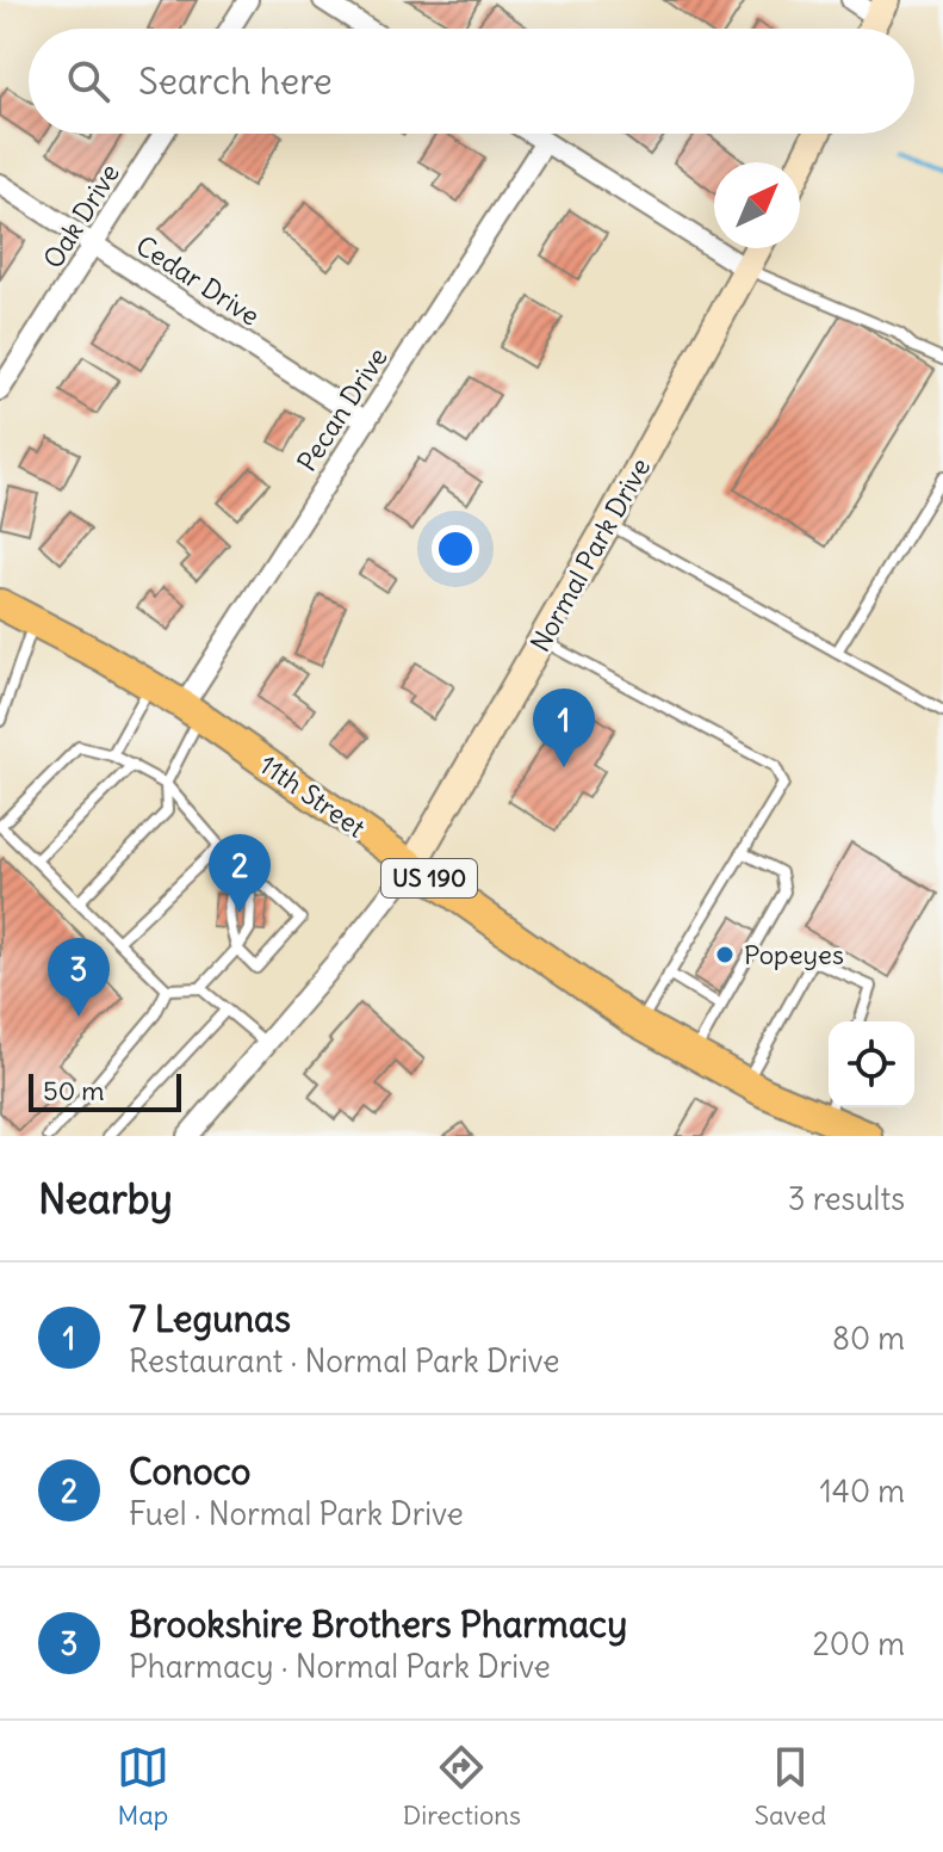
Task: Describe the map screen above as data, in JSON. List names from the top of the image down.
{
  "streets": {
    "main road": ["11th Street", "US 190"],
    "street": [
      "Oak Drive",
      "Cedar Drive",
      "Pecan Drive",
      "Normal Park Drive"
    ]
  },
  "crossings": [
    ["Oak Drive", "Cedar Drive"],
    ["Cedar Drive", "Pecan Drive"],
    ["Pecan Drive", "11th Street"],
    ["Normal Park Drive", "11th Street"]
  ],
  "places": ["Popeyes"],
  "scale_bar": "50 m",
  "north": "top right",
  "page": {
    "search": "Search here",
    "pins": ["1", "2", "3"],
    "scale": "50 m",
    "heading": ["Nearby", "3 results"],
    "list": [
      {
        "mark": "1",
        "name": "7 Legunas",
        "note": "Restaurant · Normal Park Drive",
        "value": "80 m"
      },
      {
        "mark": "2",
        "name": "Conoco",
        "note": "Fuel · Normal Park Drive",
        "value": "140 m"
      },
      {
        "mark": "3",
        "name": "Brookshire Brothers Pharmacy",
        "note": "Pharmacy · Normal Park Drive",
        "value": "200 m"
      }
    ],
    "nav": ["Map", "Directions", "Saved"]
  }
}
